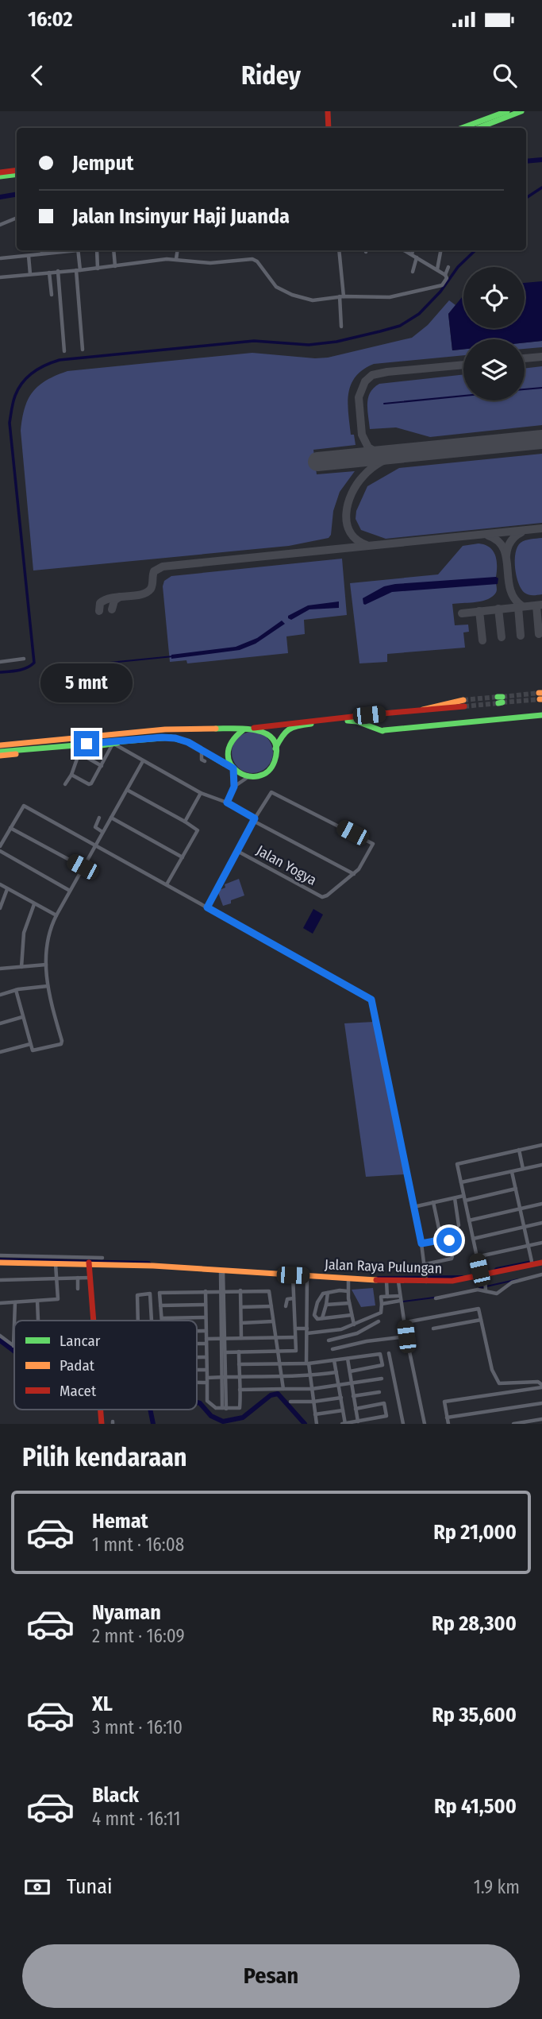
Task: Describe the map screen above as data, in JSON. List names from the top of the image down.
{
  "streets": {
    "main road": ["Jalan Raya Pulungan"],
    "street": ["Jalan Yogya"]
  },
  "legend": ["Lancar", "Padat", "Macet"],
  "page": {
    "status": "16:02",
    "header": "Ridey",
    "banner": ["Jemput", "Jalan Insinyur Haji Juanda"],
    "bubble": "5 mnt",
    "heading": "Pilih kendaraan",
    "list": [
      {
        "name": "Hemat",
        "note": "1 mnt · 16:08",
        "value": "Rp 21,000"
      },
      {
        "name": "Nyaman",
        "note": "2 mnt · 16:09",
        "value": "Rp 28,300"
      },
      {
        "name": "XL",
        "note": "3 mnt · 16:10",
        "value": "Rp 35,600"
      },
      {
        "name": "Black",
        "note": "4 mnt · 16:11",
        "value": "Rp 41,500"
      }
    ],
    "pay": ["Tunai", "1.9 km"],
    "buttons": "Pesan"
  }
}
